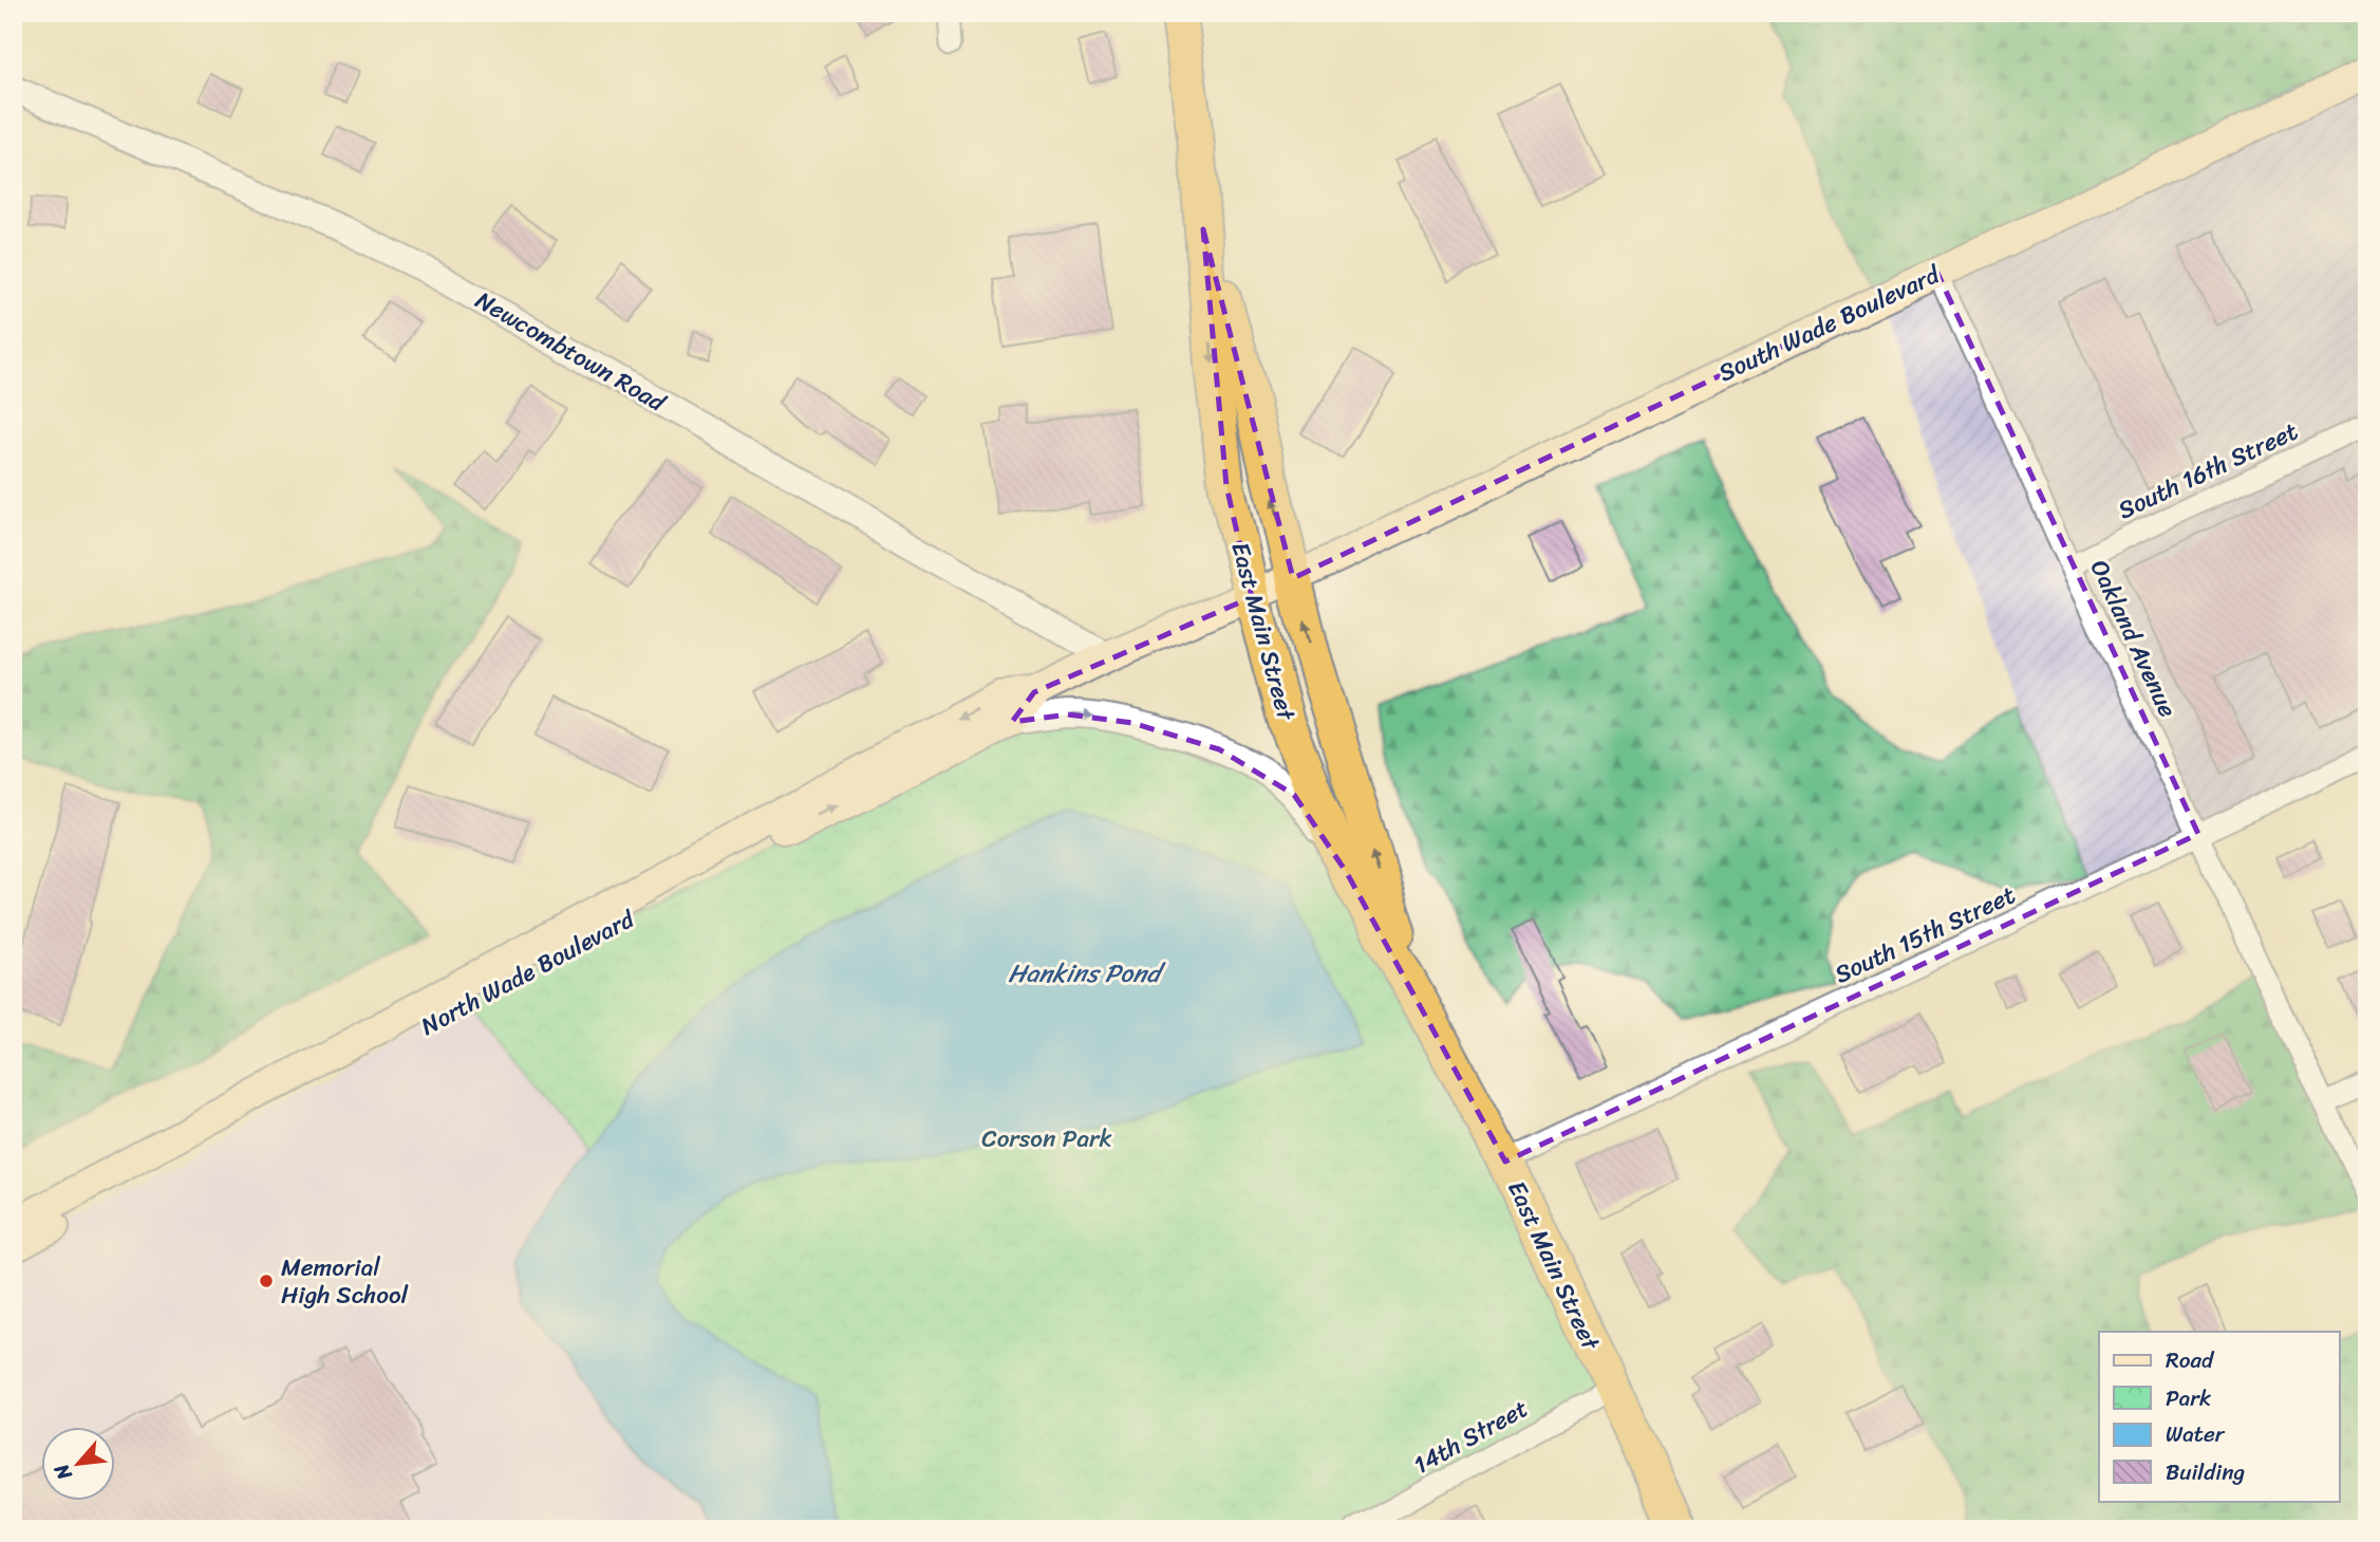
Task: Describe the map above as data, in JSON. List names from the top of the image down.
{
  "streets": {
    "highway": ["East Main Street"],
    "main road": ["South Wade Boulevard", "North Wade Boulevard"],
    "street": [
      "Newcombtown Road",
      "South 16th Street",
      "Oakland Avenue",
      "South 15th Street",
      "14th Street"
    ]
  },
  "crossings": [
    ["South Wade Boulevard", "East Main Street"],
    ["South Wade Boulevard", "Oakland Avenue"],
    ["South Wade Boulevard", "North Wade Boulevard"],
    ["Newcombtown Road", "North Wade Boulevard"],
    ["South 16th Street", "Oakland Avenue"],
    ["East Main Street", "South 15th Street"],
    ["East Main Street", "North Wade Boulevard"],
    ["East Main Street", "14th Street"],
    ["Oakland Avenue", "South 15th Street"]
  ],
  "water": ["Hankins Pond"],
  "parks": ["Corson Park"],
  "places": ["Memorial High School"],
  "legend": [
    "Road",
    "Park",
    "Water",
    "Building"
  ],
  "north": "bottom left"
}
